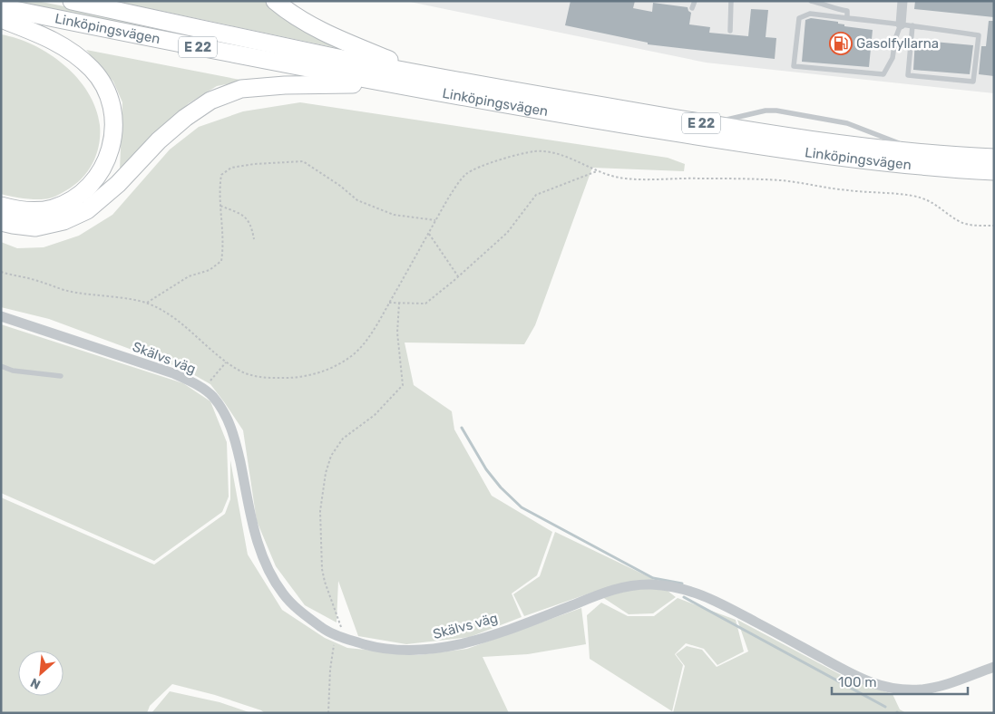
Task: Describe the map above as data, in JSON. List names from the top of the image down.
{
  "streets": {
    "highway": ["Linköpingsvägen", "E 22"],
    "street": ["Skälvs väg"]
  },
  "places": {
    "fuel station": ["Gasolfyllarna"]
  },
  "scale_bar": "100 m",
  "north": "bottom left"
}
